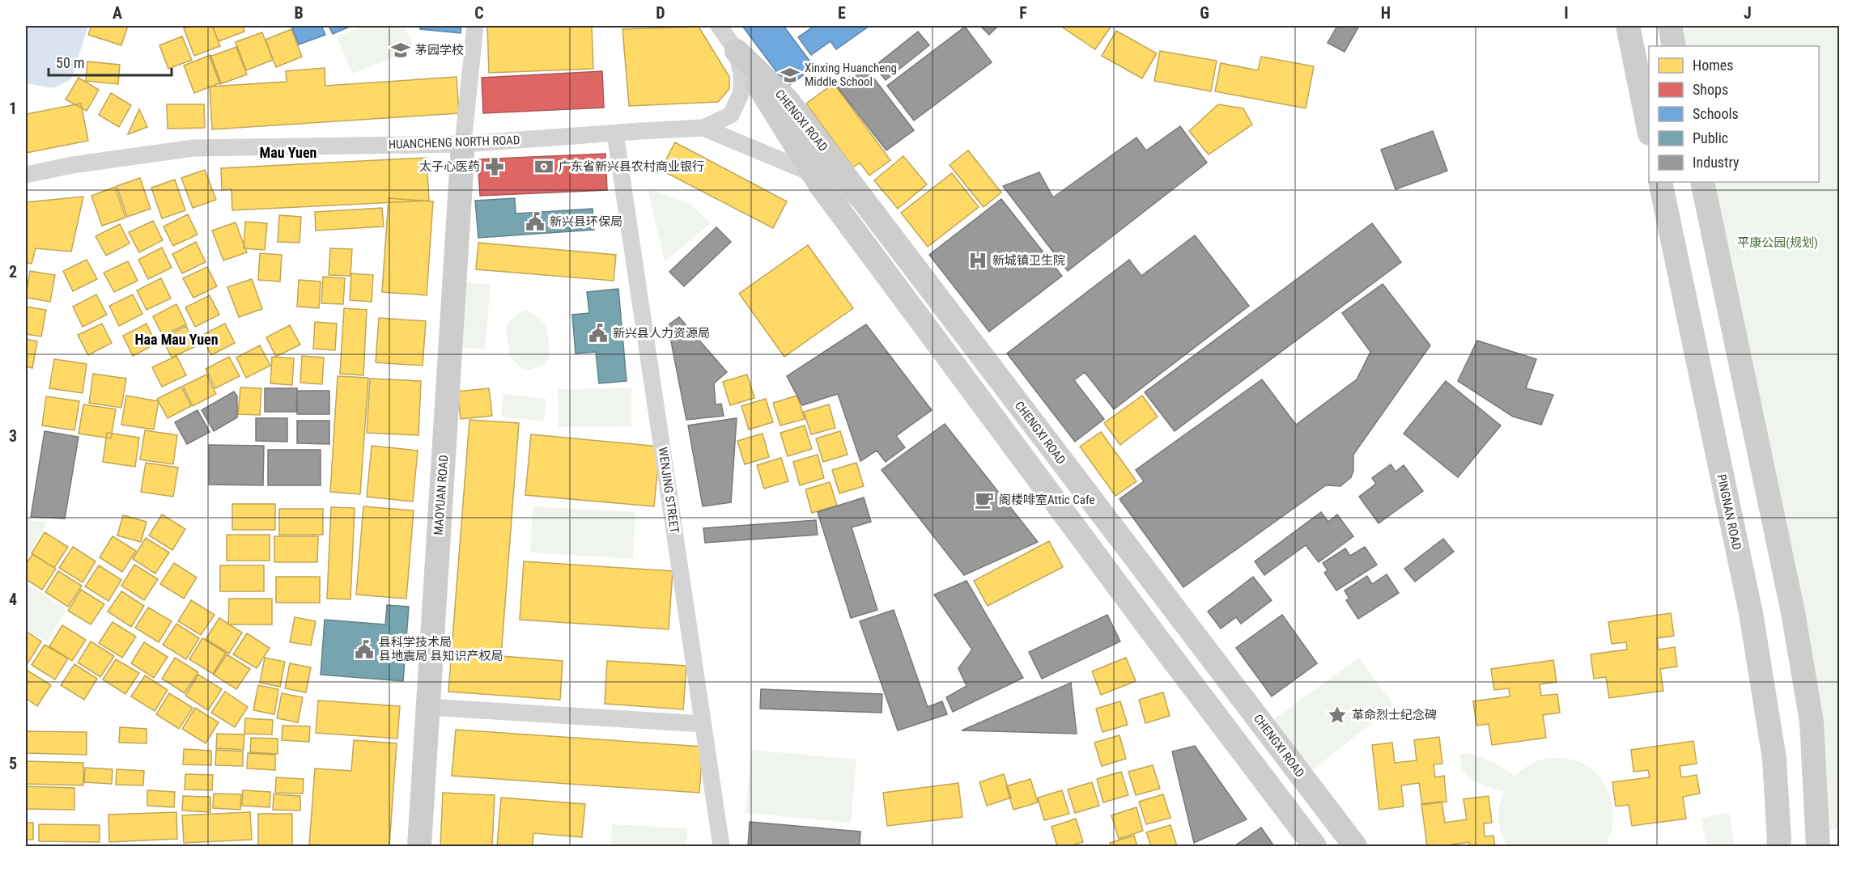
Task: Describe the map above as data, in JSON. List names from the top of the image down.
{
  "streets": {
    "main road": ["CHENGXI ROAD", "MAOYUAN ROAD", "PINGNAN ROAD"],
    "street": ["HUANCHENG NORTH ROAD", "WENJING STREET"]
  },
  "crossings": [
    ["CHENGXI ROAD", "HUANCHENG NORTH ROAD"],
    ["HUANCHENG NORTH ROAD", "WENJING STREET"],
    ["HUANCHENG NORTH ROAD", "MAOYUAN ROAD"]
  ],
  "districts": ["Mau Yuen", "Haa Mau Yuen"],
  "parks": ["平康公园(规划)"],
  "places": {
    "school or university": ["茅园学校", "Xinxing Huancheng Middle School"],
    "pharmacy": ["太子心医药"],
    "bank": ["广东省新兴县农村商业银行"],
    "public building": ["新兴县环保局", "新兴县人力资源局", "县科学技术局 县地震局 县知识产权局"],
    "hospital": ["新城镇卫生院"],
    "cafe": ["阁楼啡室Attic Cafe"],
    "place": ["革命烈士纪念碑"]
  },
  "legend": [
    "Homes",
    "Shops",
    "Schools",
    "Public",
    "Industry"
  ],
  "scale_bar": "50 m",
  "grid": {
    "columns": [
      "A",
      "B",
      "C",
      "D",
      "E",
      "F",
      "G",
      "H",
      "I",
      "J"
    ],
    "rows": [
      "1",
      "2",
      "3",
      "4",
      "5"
    ]
  }
}
